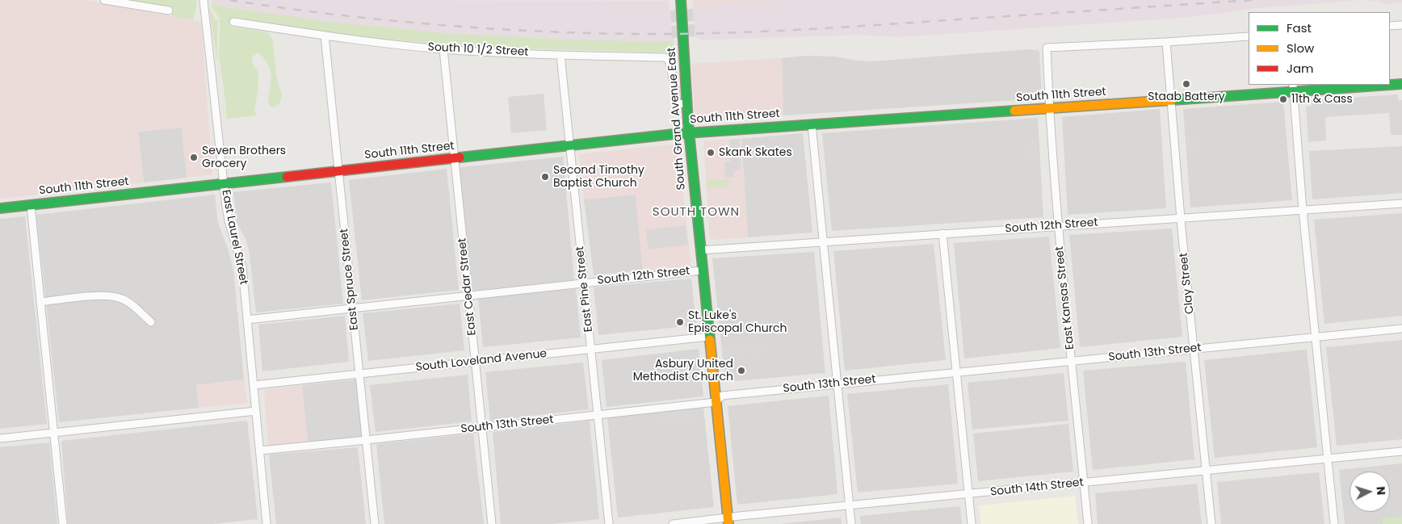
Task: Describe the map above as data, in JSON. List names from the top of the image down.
{
  "streets": {
    "street": [
      "South 10 1/2 Street",
      "South 11th Street",
      "South Grand Avenue East",
      "South 12th Street",
      "East Laurel Street",
      "East Spruce Street",
      "Clay Street",
      "East Cedar Street",
      "East Pine Street",
      "East Kansas Street",
      "South 13th Street",
      "South Loveland Avenue",
      "South 14th Street"
    ]
  },
  "crossings": [
    ["South 10 1/2 Street", "South Grand Avenue East"],
    ["South 10 1/2 Street", "East Spruce Street"],
    ["South 10 1/2 Street", "East Cedar Street"],
    ["South 10 1/2 Street", "East Pine Street"],
    ["South 11th Street", "South Grand Avenue East"],
    ["South 11th Street", "East Laurel Street"],
    ["South 11th Street", "East Spruce Street"],
    ["South 11th Street", "Clay Street"],
    ["South 11th Street", "East Cedar Street"],
    ["South 11th Street", "East Pine Street"],
    ["South 11th Street", "East Kansas Street"],
    ["South Grand Avenue East", "South 12th Street"],
    ["South Grand Avenue East", "South 13th Street"],
    ["South Grand Avenue East", "South Loveland Avenue"],
    ["South Grand Avenue East", "South 14th Street"],
    ["South 12th Street", "East Laurel Street"],
    ["South 12th Street", "East Spruce Street"],
    ["South 12th Street", "Clay Street"],
    ["South 12th Street", "East Cedar Street"],
    ["South 12th Street", "East Pine Street"],
    ["South 12th Street", "East Kansas Street"],
    ["East Laurel Street", "South 13th Street"],
    ["East Laurel Street", "South Loveland Avenue"],
    ["East Spruce Street", "South 13th Street"],
    ["East Spruce Street", "South Loveland Avenue"],
    ["Clay Street", "East Kansas Street"],
    ["Clay Street", "South 13th Street"],
    ["Clay Street", "South 14th Street"],
    ["East Cedar Street", "South 13th Street"],
    ["East Cedar Street", "South Loveland Avenue"],
    ["East Pine Street", "South 13th Street"],
    ["East Pine Street", "South Loveland Avenue"],
    ["East Kansas Street", "South 13th Street"],
    ["East Kansas Street", "South 14th Street"]
  ],
  "districts": ["SOUTH TOWN"],
  "places": [
    "Staab Battery",
    "11th & Cass",
    "Skank Skates",
    "Seven Brothers Grocery",
    "Second Timothy Baptist Church",
    "St. Luke's Episcopal Church",
    "Asbury United Methodist Church"
  ],
  "legend": ["Fast", "Slow", "Jam"],
  "north": "right"
}
